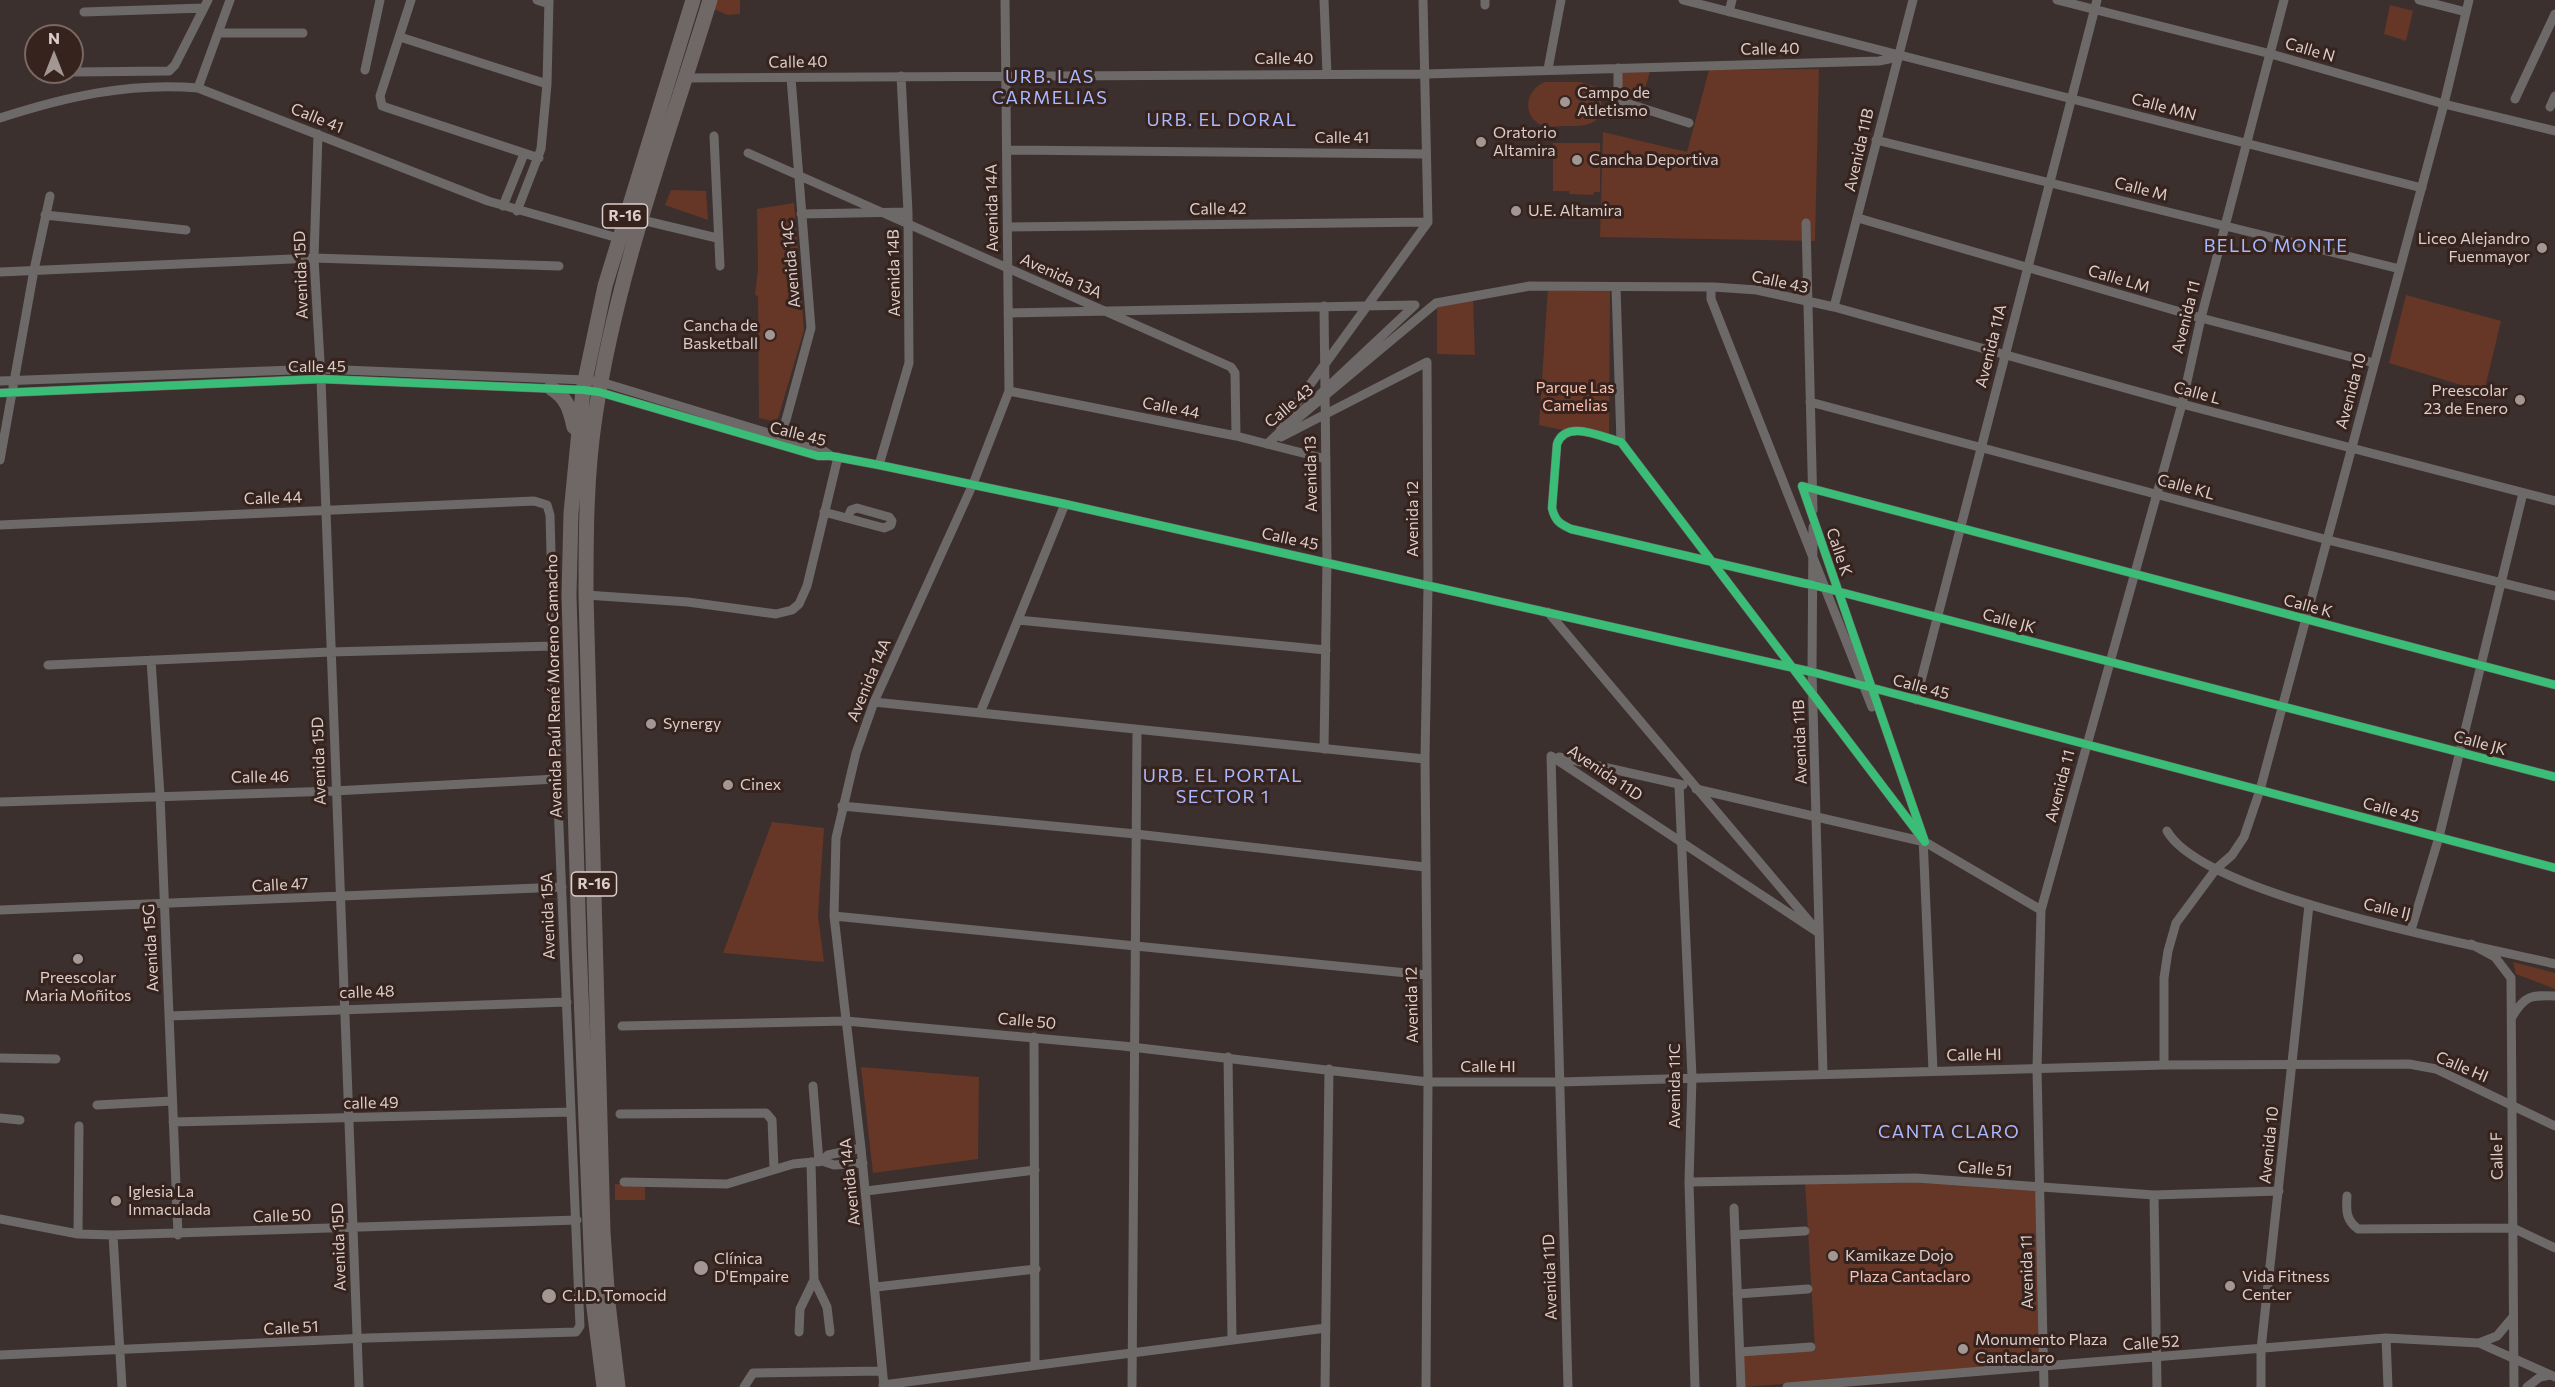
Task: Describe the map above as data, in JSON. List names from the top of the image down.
{
  "streets": {
    "main road": ["R-16", "Avenida Paúl René Moreno Camacho"],
    "street": [
      "Calle 40",
      "Calle N",
      "Calle MN",
      "Calle 41",
      "Avenida 11B",
      "Calle M",
      "Avenida 14A",
      "Calle 42",
      "Avenida 14C",
      "Avenida 14B",
      "Avenida 15D",
      "Avenida 13A",
      "Calle LM",
      "Calle 43",
      "Avenida 11",
      "Avenida 11A",
      "Calle 45",
      "Avenida 10",
      "Calle L",
      "Calle 44",
      "Avenida 13",
      "Calle KL",
      "Avenida 12",
      "Calle K",
      "Calle JK",
      "Avenida 11D",
      "Calle 46",
      "Calle 47",
      "Calle IJ",
      "Avenida 15A",
      "Avenida 15G",
      "calle 48",
      "Calle 50",
      "Calle HI",
      "Avenida 11C",
      "calle 49",
      "Calle F",
      "Calle 51",
      "Calle 52"
    ]
  },
  "crossings": [
    ["Calle 40", "Calle MN"],
    ["Calle 40", "Avenida 11B"],
    ["Calle 40", "Avenida 14A"],
    ["Calle 40", "Avenida 14C"],
    ["Calle 40", "Avenida 14B"],
    ["Calle 40", "Avenida Paúl René Moreno Camacho"],
    ["Calle N", "Avenida 11"],
    ["Calle N", "Avenida 11A"],
    ["Calle N", "Avenida 10"],
    ["Calle MN", "Avenida 11B"],
    ["Calle MN", "Avenida 11"],
    ["Calle MN", "Avenida 11A"],
    ["Calle MN", "Avenida 10"],
    ["Calle 41", "Avenida 14A"],
    ["Calle 41", "Avenida 15D"],
    ["Calle 41", "Avenida Paúl René Moreno Camacho"],
    ["Avenida 11B", "Calle M"],
    ["Avenida 11B", "Calle LM"],
    ["Avenida 11B", "Calle 43"],
    ["Avenida 11B", "Calle 45"],
    ["Avenida 11B", "Calle L"],
    ["Avenida 11B", "Calle KL"],
    ["Avenida 11B", "Calle K"],
    ["Avenida 11B", "Calle JK"],
    ["Avenida 11B", "Avenida 11D"],
    ["Avenida 11B", "Calle HI"],
    ["Calle M", "Avenida 11"],
    ["Calle M", "Avenida 11A"],
    ["Calle M", "Avenida 10"],
    ["Avenida 14A", "Calle 42"],
    ["Avenida 14A", "Calle 43"],
    ["Avenida 14A", "Calle 45"],
    ["Avenida 14A", "Calle 44"],
    ["Avenida 14A", "Calle 50"],
    ["Avenida 14C", "Calle 45"],
    ["Avenida 14B", "Calle 45"],
    ["Avenida 15D", "Calle 45"],
    ["Avenida 15D", "Calle 44"],
    ["Avenida 15D", "Calle 46"],
    ["Avenida 15D", "Calle 47"],
    ["Avenida 15D", "calle 48"],
    ["Avenida 15D", "Calle 50"],
    ["Avenida 15D", "calle 49"],
    ["Avenida 15D", "Calle 51"],
    ["Avenida 13A", "Calle 44"],
    ["Calle LM", "Avenida 11"],
    ["Calle LM", "Avenida 11A"],
    ["Calle LM", "Avenida 10"],
    ["Calle 43", "Calle L"],
    ["Calle 43", "Calle 44"],
    ["Calle 43", "Avenida 13"],
    ["Calle 43", "Avenida 12"],
    ["Avenida 11", "Calle 45"],
    ["Avenida 11", "Calle L"],
    ["Avenida 11", "Calle KL"],
    ["Avenida 11", "Calle K"],
    ["Avenida 11", "Calle JK"],
    ["Avenida 11", "Calle HI"],
    ["Avenida 11", "Calle 51"],
    ["Avenida 11", "Calle 52"],
    ["Avenida 11A", "Calle 45"],
    ["Avenida 11A", "Calle L"],
    ["Avenida 11A", "Calle KL"],
    ["Avenida 11A", "Calle K"],
    ["Avenida 11A", "Calle JK"],
    ["Calle 45", "Avenida 10"],
    ["Calle 45", "Avenida 13"],
    ["Calle 45", "Avenida 12"],
    ["Calle 45", "Avenida Paúl René Moreno Camacho"],
    ["Avenida 10", "Calle L"],
    ["Avenida 10", "Calle KL"],
    ["Avenida 10", "Calle K"],
    ["Avenida 10", "Calle JK"],
    ["Avenida 10", "Calle IJ"],
    ["Avenida 10", "Calle HI"],
    ["Avenida 10", "Calle 51"],
    ["Avenida 10", "Calle 52"],
    ["Calle 44", "Avenida 13"],
    ["Calle 44", "Avenida 12"],
    ["Calle 44", "Avenida 15A"],
    ["Avenida 12", "Calle 50"],
    ["Avenida 12", "Calle HI"],
    ["Avenida Paúl René Moreno Camacho", "Calle 50"],
    ["Avenida 11D", "Calle HI"],
    ["Calle 46", "Avenida 15A"],
    ["Calle 46", "Avenida 15G"],
    ["Calle 47", "Avenida 15A"],
    ["Calle 47", "Avenida 15G"],
    ["Calle IJ", "Calle F"],
    ["Avenida 15A", "calle 48"],
    ["Avenida 15A", "Calle 50"],
    ["Avenida 15A", "calle 49"],
    ["Avenida 15A", "Calle 51"],
    ["Avenida 15G", "calle 48"],
    ["Avenida 15G", "Calle 50"],
    ["Avenida 15G", "calle 49"],
    ["Calle 50", "Calle HI"],
    ["Calle HI", "Avenida 11C"],
    ["Calle HI", "Calle F"],
    ["Avenida 11C", "Calle 51"],
    ["Calle F", "Calle 52"]
  ],
  "districts": [
    "URB. LAS CARMELIAS",
    "URB. EL DORAL",
    "BELLO MONTE",
    "URB. EL PORTAL SECTOR 1",
    "CANTA CLARO"
  ],
  "parks": ["Parque Las Camelias", "Plaza Cantaclaro"],
  "places": [
    "Campo de Atletismo",
    "Oratorio Altamira",
    "Cancha Deportiva",
    "U.E. Altamira",
    "Liceo Alejandro Fuenmayor",
    "Cancha de Basketball",
    "Preescolar 23 de Enero",
    "Synergy",
    "Cinex",
    "Preescolar Maria Moñitos",
    "Iglesia La Inmaculada",
    "Kamikaze Dojo",
    "Clínica D'Empaire",
    "Vida Fitness Center",
    "C.I.D. Tomocid",
    "Monumento Plaza Cantaclaro"
  ],
  "north": "top"
}
